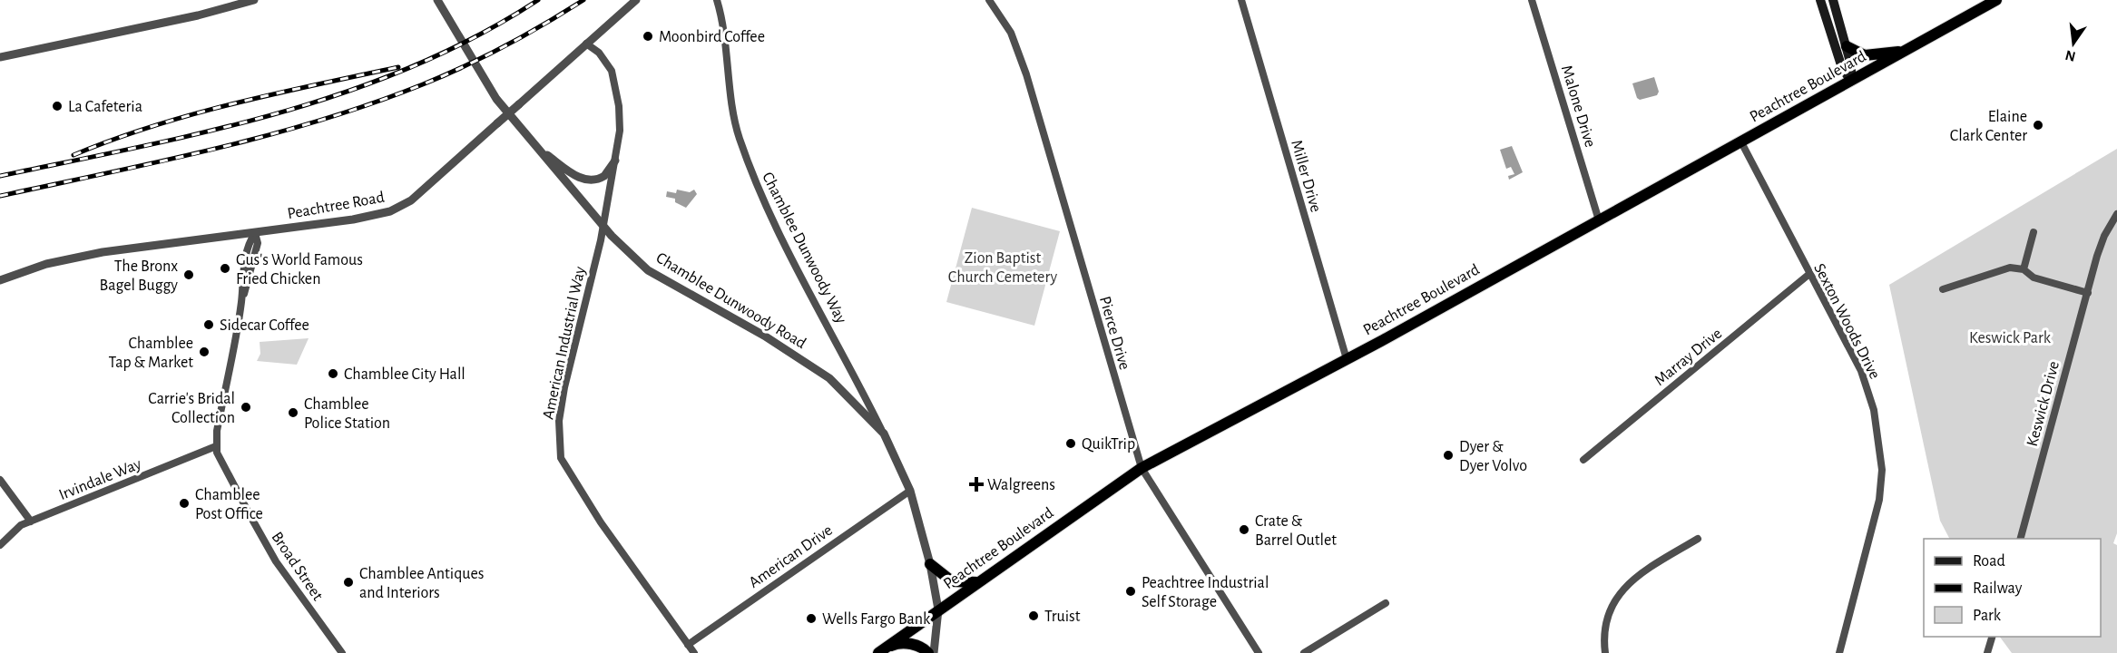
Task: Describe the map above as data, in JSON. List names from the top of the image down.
{
  "streets": {
    "highway": ["Peachtree Boulevard"],
    "street": [
      "Malone Drive",
      "Miller Drive",
      "Peachtree Road",
      "Chamblee Dunwoody Way",
      "Chamblee Dunwoody Road",
      "Sexton Woods Drive",
      "Pierce Drive",
      "American Industrial Way",
      "Marray Drive",
      "Keswick Drive",
      "Irvindale Way",
      "American Drive",
      "Broad Street"
    ]
  },
  "crossings": [
    ["Peachtree Boulevard", "Malone Drive"],
    ["Peachtree Boulevard", "Miller Drive"],
    ["Peachtree Boulevard", "Chamblee Dunwoody Road"],
    ["Peachtree Boulevard", "Sexton Woods Drive"],
    ["Peachtree Boulevard", "Pierce Drive"],
    ["Peachtree Road", "American Industrial Way"],
    ["Chamblee Dunwoody Way", "Chamblee Dunwoody Road"],
    ["Chamblee Dunwoody Road", "American Industrial Way"],
    ["Chamblee Dunwoody Road", "American Drive"],
    ["Sexton Woods Drive", "Marray Drive"],
    ["American Industrial Way", "American Drive"],
    ["Irvindale Way", "Broad Street"]
  ],
  "parks": ["Zion Baptist Church Cemetery", "Keswick Park"],
  "places": {
    "other": [
      "Moonbird Coffee",
      "La Cafeteria",
      "Elaine Clark Center",
      "Gus's World Famous Fried Chicken",
      "The Bronx Bagel Buggy",
      "Sidecar Coffee",
      "Chamblee Tap & Market",
      "Chamblee City Hall",
      "Carrie's Bridal Collection",
      "Chamblee Police Station",
      "QuikTrip",
      "Dyer & Dyer Volvo",
      "Chamblee Post Office",
      "Crate & Barrel Outlet",
      "Chamblee Antiques and Interiors",
      "Peachtree Industrial Self Storage",
      "Truist",
      "Wells Fargo Bank"
    ],
    "health": ["Walgreens"]
  },
  "legend": ["Road", "Railway", "Park"],
  "north": "bottom"
}
